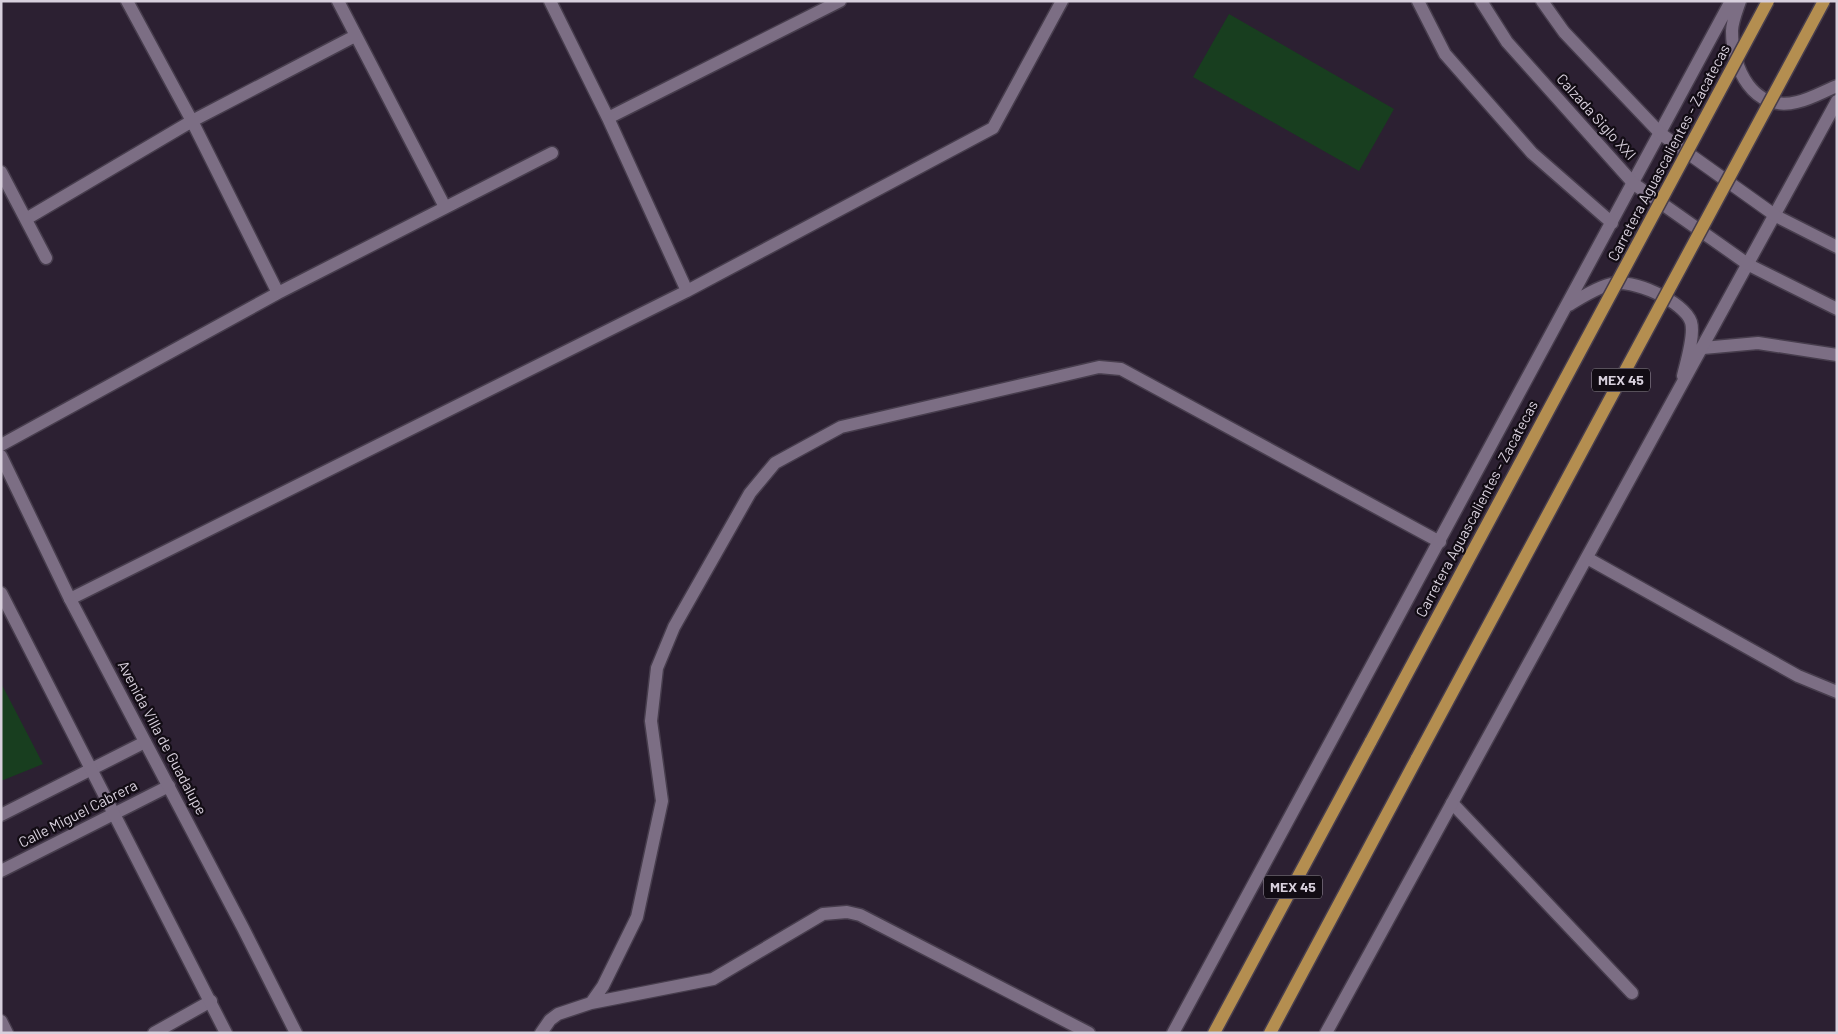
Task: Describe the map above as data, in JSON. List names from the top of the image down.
{
  "streets": {
    "main road": ["Carretera Aguascalientes - Zacatecas", "MEX 45"],
    "street": ["Calzada Siglo XXI", "Avenida Villa de Guadalupe", "Calle Miguel Cabrera"]
  },
  "crossings": [
    ["Avenida Villa de Guadalupe", "Calle Miguel Cabrera"]
  ]
}
